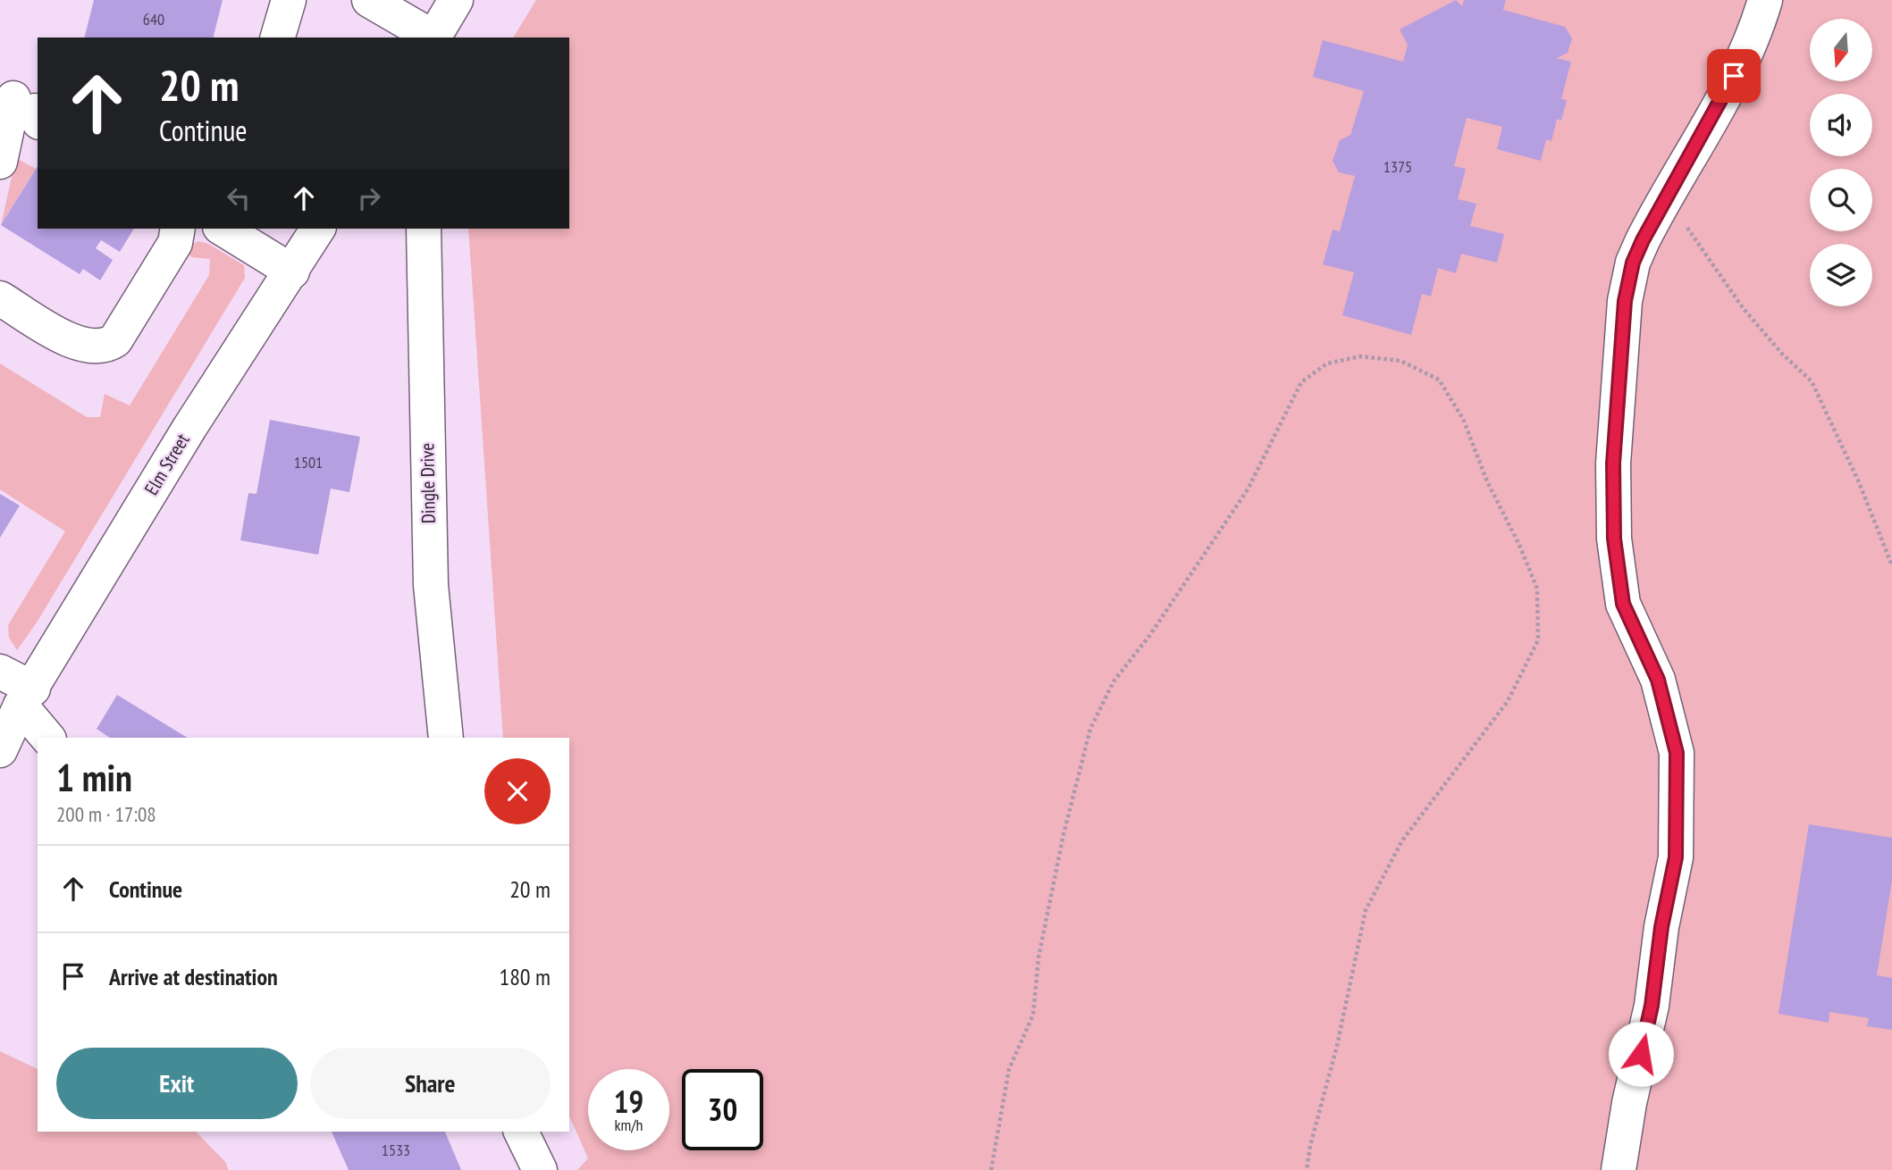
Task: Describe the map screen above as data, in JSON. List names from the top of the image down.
{
  "streets": {
    "street": ["Elm Street", "Dingle Drive"]
  },
  "house_numbers": [
    "640",
    "1375",
    "1501",
    "1533"
  ],
  "north": "bottom",
  "page": {
    "turn": ["20 m", "Continue"],
    "heading": ["1 min", "200 m · 17:08"],
    "list": [
      {
        "name": "Continue",
        "value": "20 m"
      },
      {
        "name": "Arrive at destination",
        "value": "180 m"
      }
    ],
    "buttons": ["Exit", "Share"],
    "speed": "19 km/h",
    "limit": "30"
  }
}
